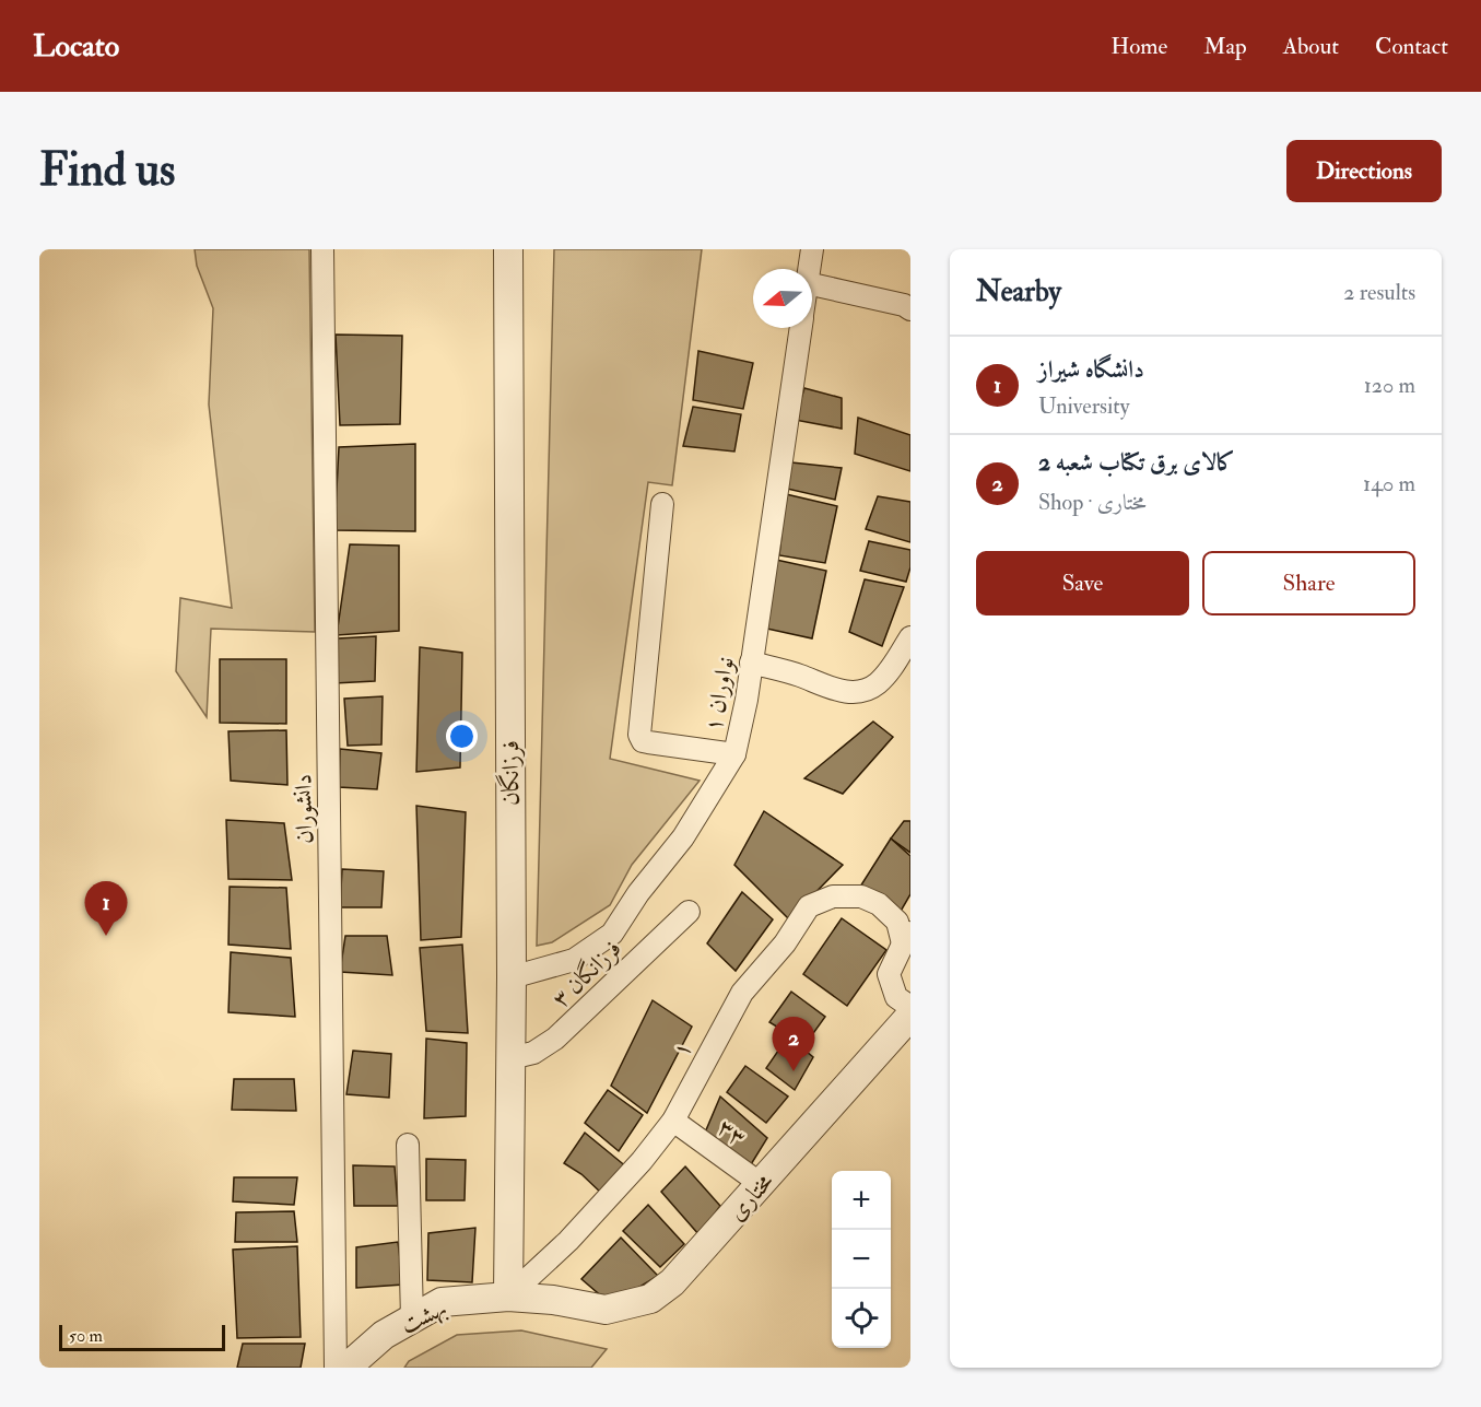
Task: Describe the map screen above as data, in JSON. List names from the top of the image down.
{
  "streets": {
    "street": [
      "نواوران ۱",
      "فرزانگان",
      "دانشوران",
      "فرزانگان ۳",
      "۱",
      "۳۳",
      "مختاری",
      "بهشت"
    ]
  },
  "crossings": [
    ["نواوران ۱", "فرزانگان"],
    ["فرزانگان", "فرزانگان ۳"],
    ["فرزانگان", "۱"],
    ["فرزانگان", "بهشت"],
    ["۱", "۳۳"],
    ["۱", "بهشت"],
    ["۳۳", "مختاری"],
    ["مختاری", "بهشت"]
  ],
  "scale_bar": "50 m",
  "north": "left",
  "page": {
    "header": "Locato",
    "nav": [
      "Home",
      "Map",
      "About",
      "Contact"
    ],
    "buttons": [
      "Directions",
      ["Save", "Share"]
    ],
    "title": "Find us",
    "heading": ["Nearby", "2 results"],
    "list": [
      {
        "mark": "1",
        "name": "دانشگاه شیراز",
        "note": "University",
        "value": "120 m"
      },
      {
        "mark": "2",
        "name": "کالای برق تکتاب شعبه 2",
        "note": "Shop · مختاری",
        "value": "140 m"
      }
    ],
    "pins": ["1", "2"],
    "map_buttons": ["+", "−"],
    "scale": "50 m"
  }
}
